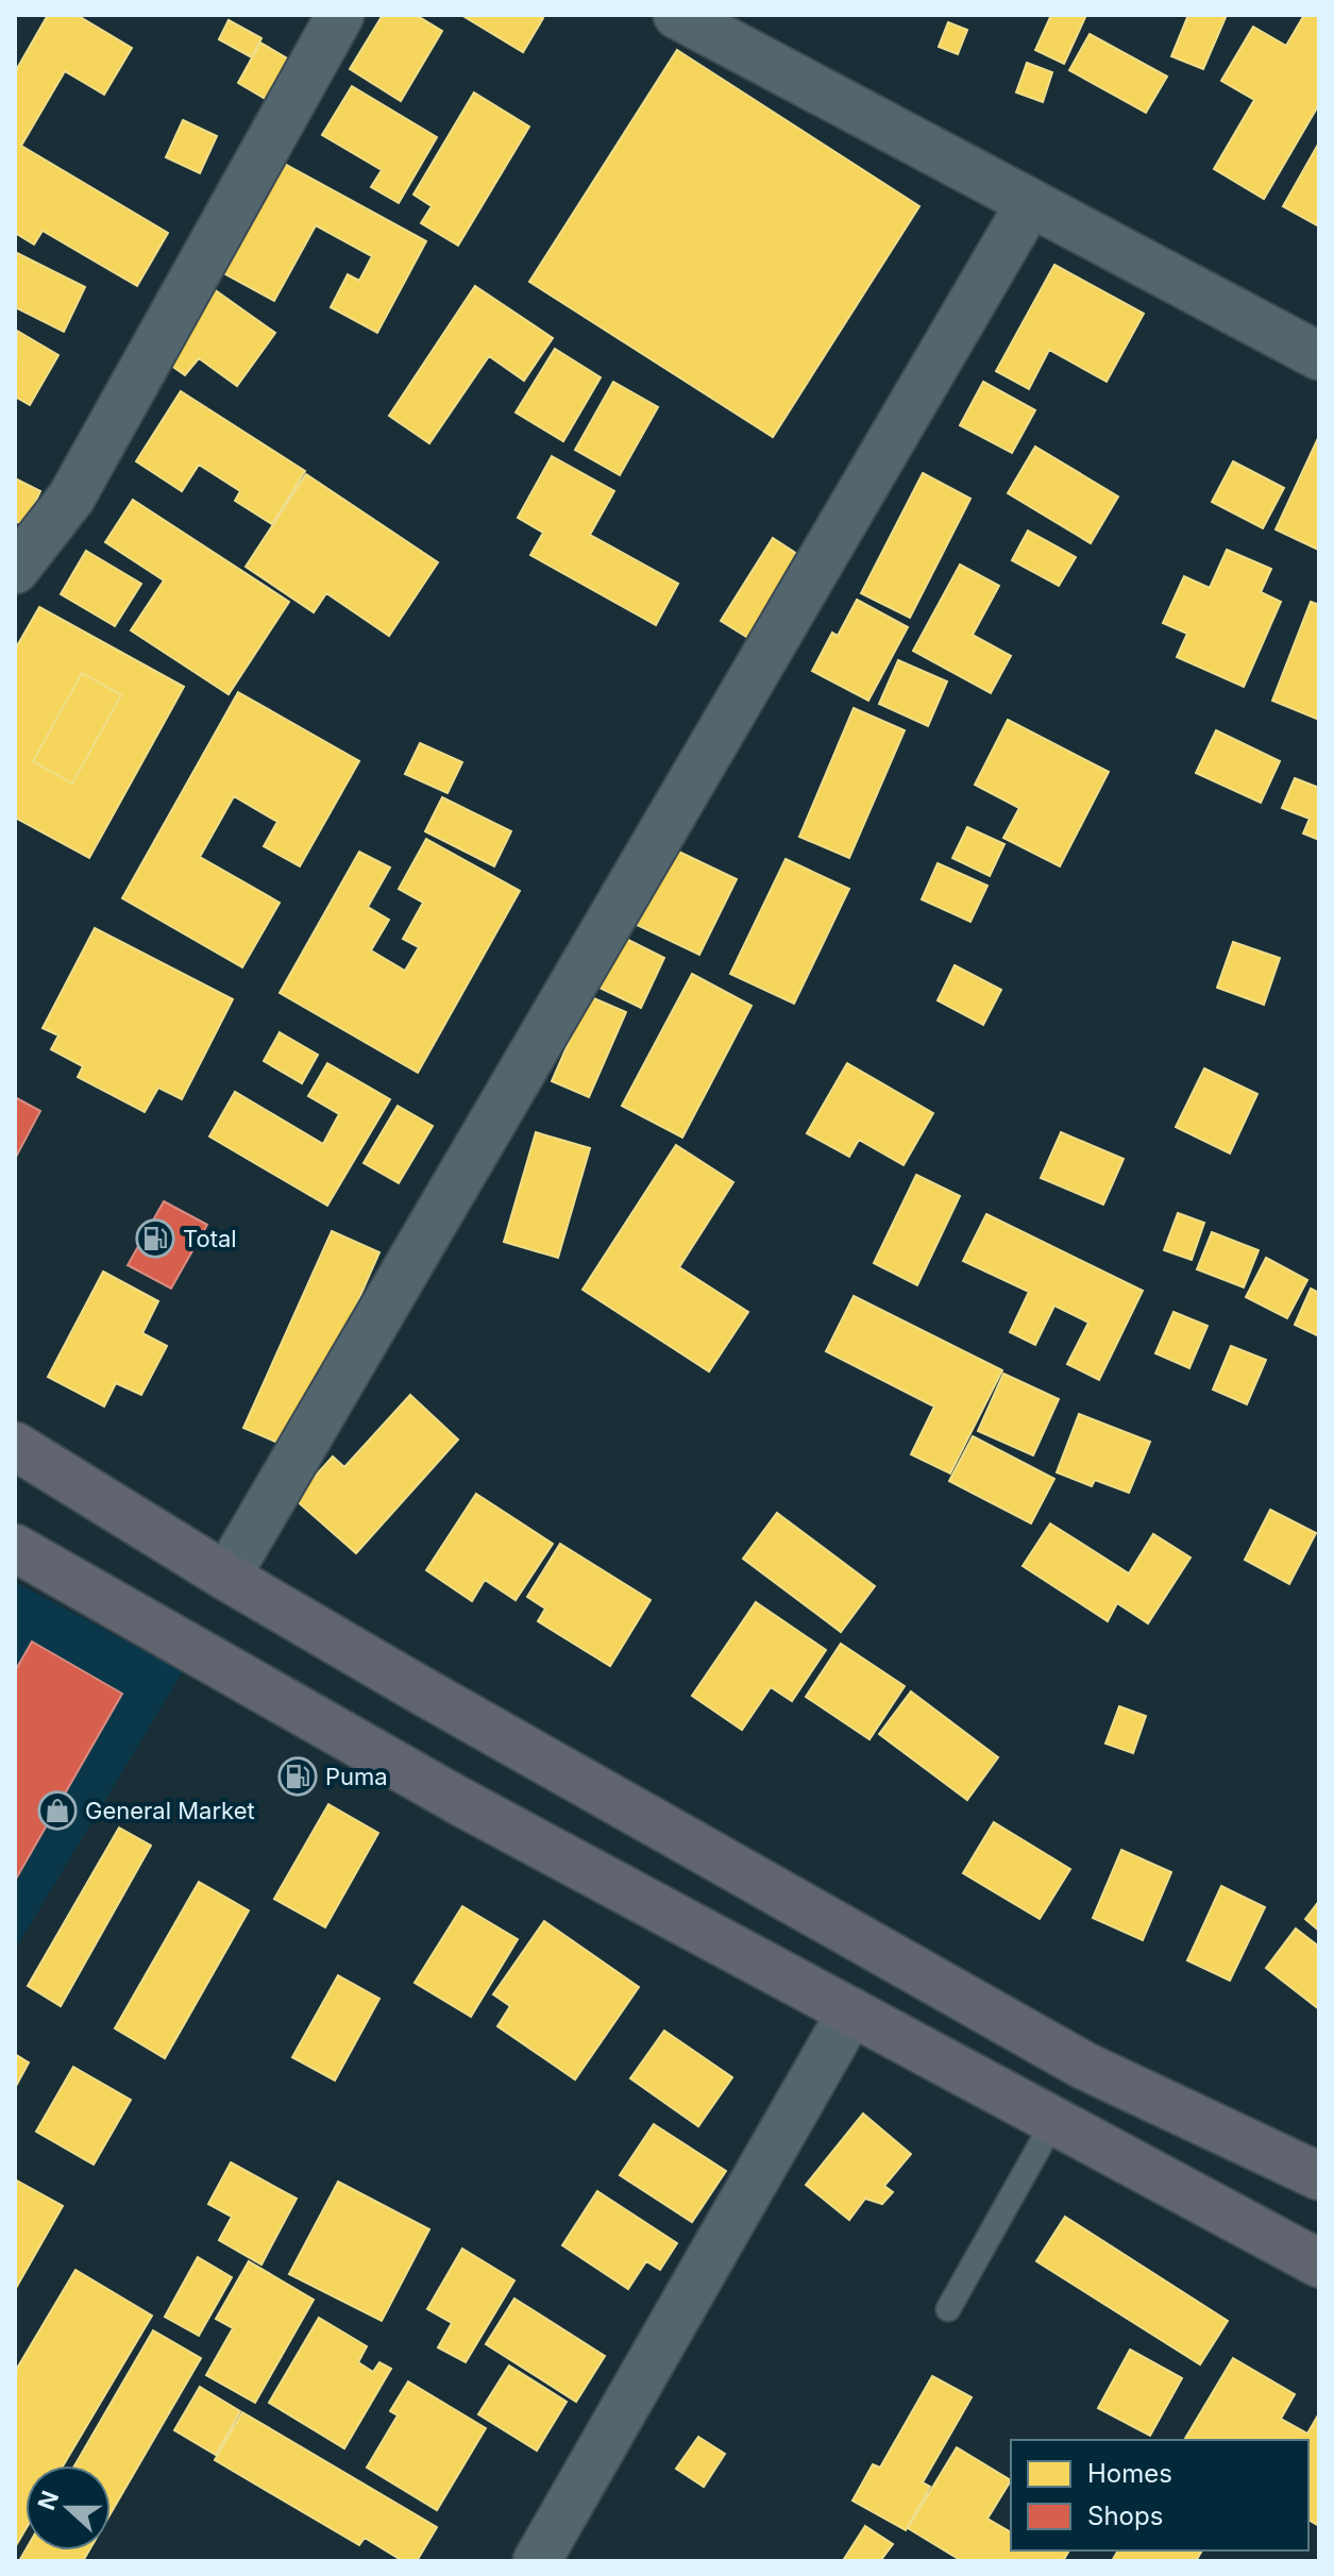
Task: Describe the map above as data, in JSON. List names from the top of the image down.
{
  "places": {
    "fuel station": ["Total", "Puma"],
    "shop": ["General Market"]
  },
  "legend": ["Homes", "Shops"],
  "north": "left"
}
